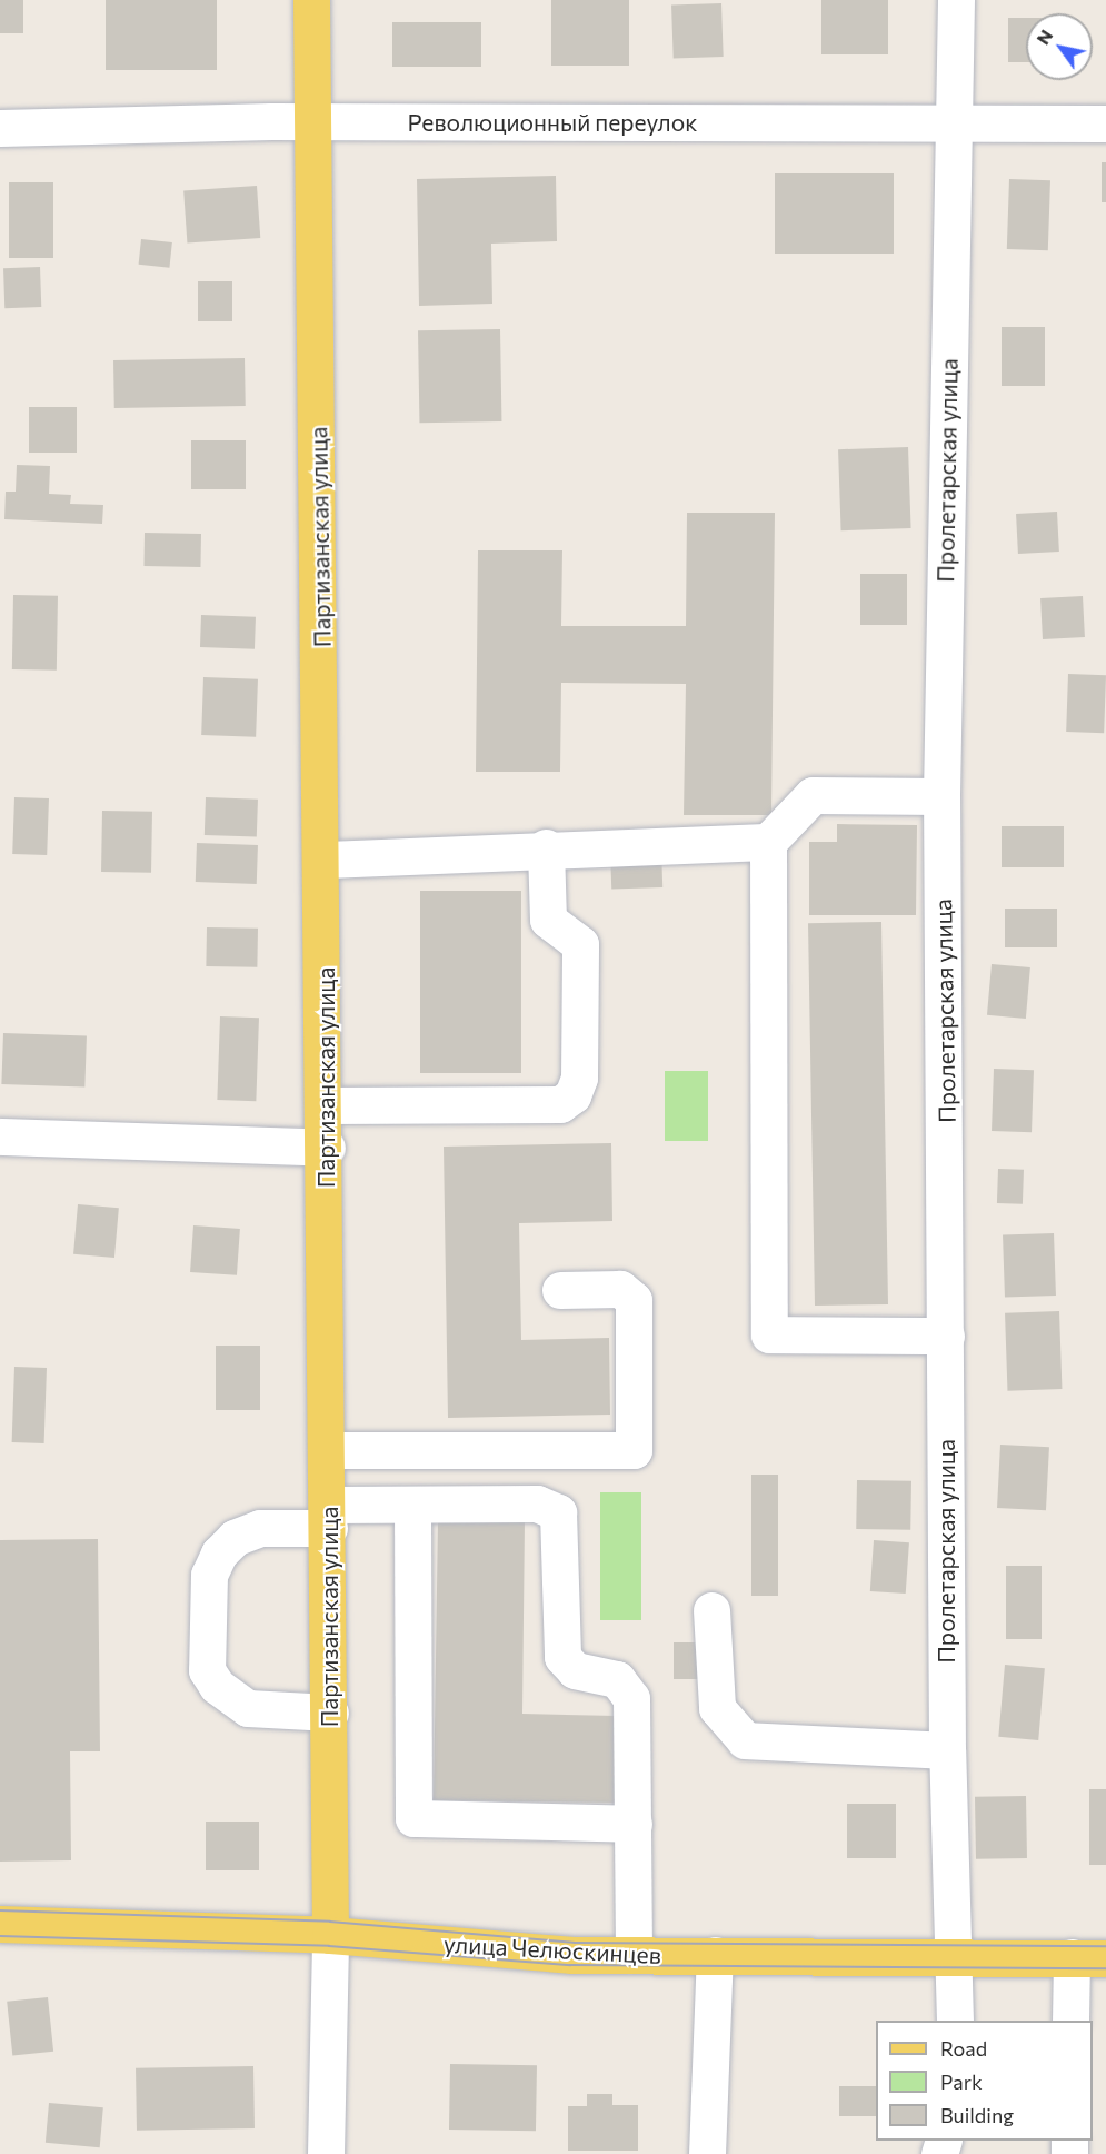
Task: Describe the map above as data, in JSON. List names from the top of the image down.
{
  "streets": {
    "main road": ["Партизанская улица", "улица Челюскинцев"],
    "street": ["Революционный переулок", "Пролетарская улица"]
  },
  "crossings": [
    ["Революционный переулок", "Пролетарская улица"],
    ["Революционный переулок", "Партизанская улица"],
    ["Пролетарская улица", "улица Челюскинцев"],
    ["Партизанская улица", "улица Челюскинцев"]
  ],
  "legend": ["Road", "Park", "Building"],
  "north": "top left"
}
